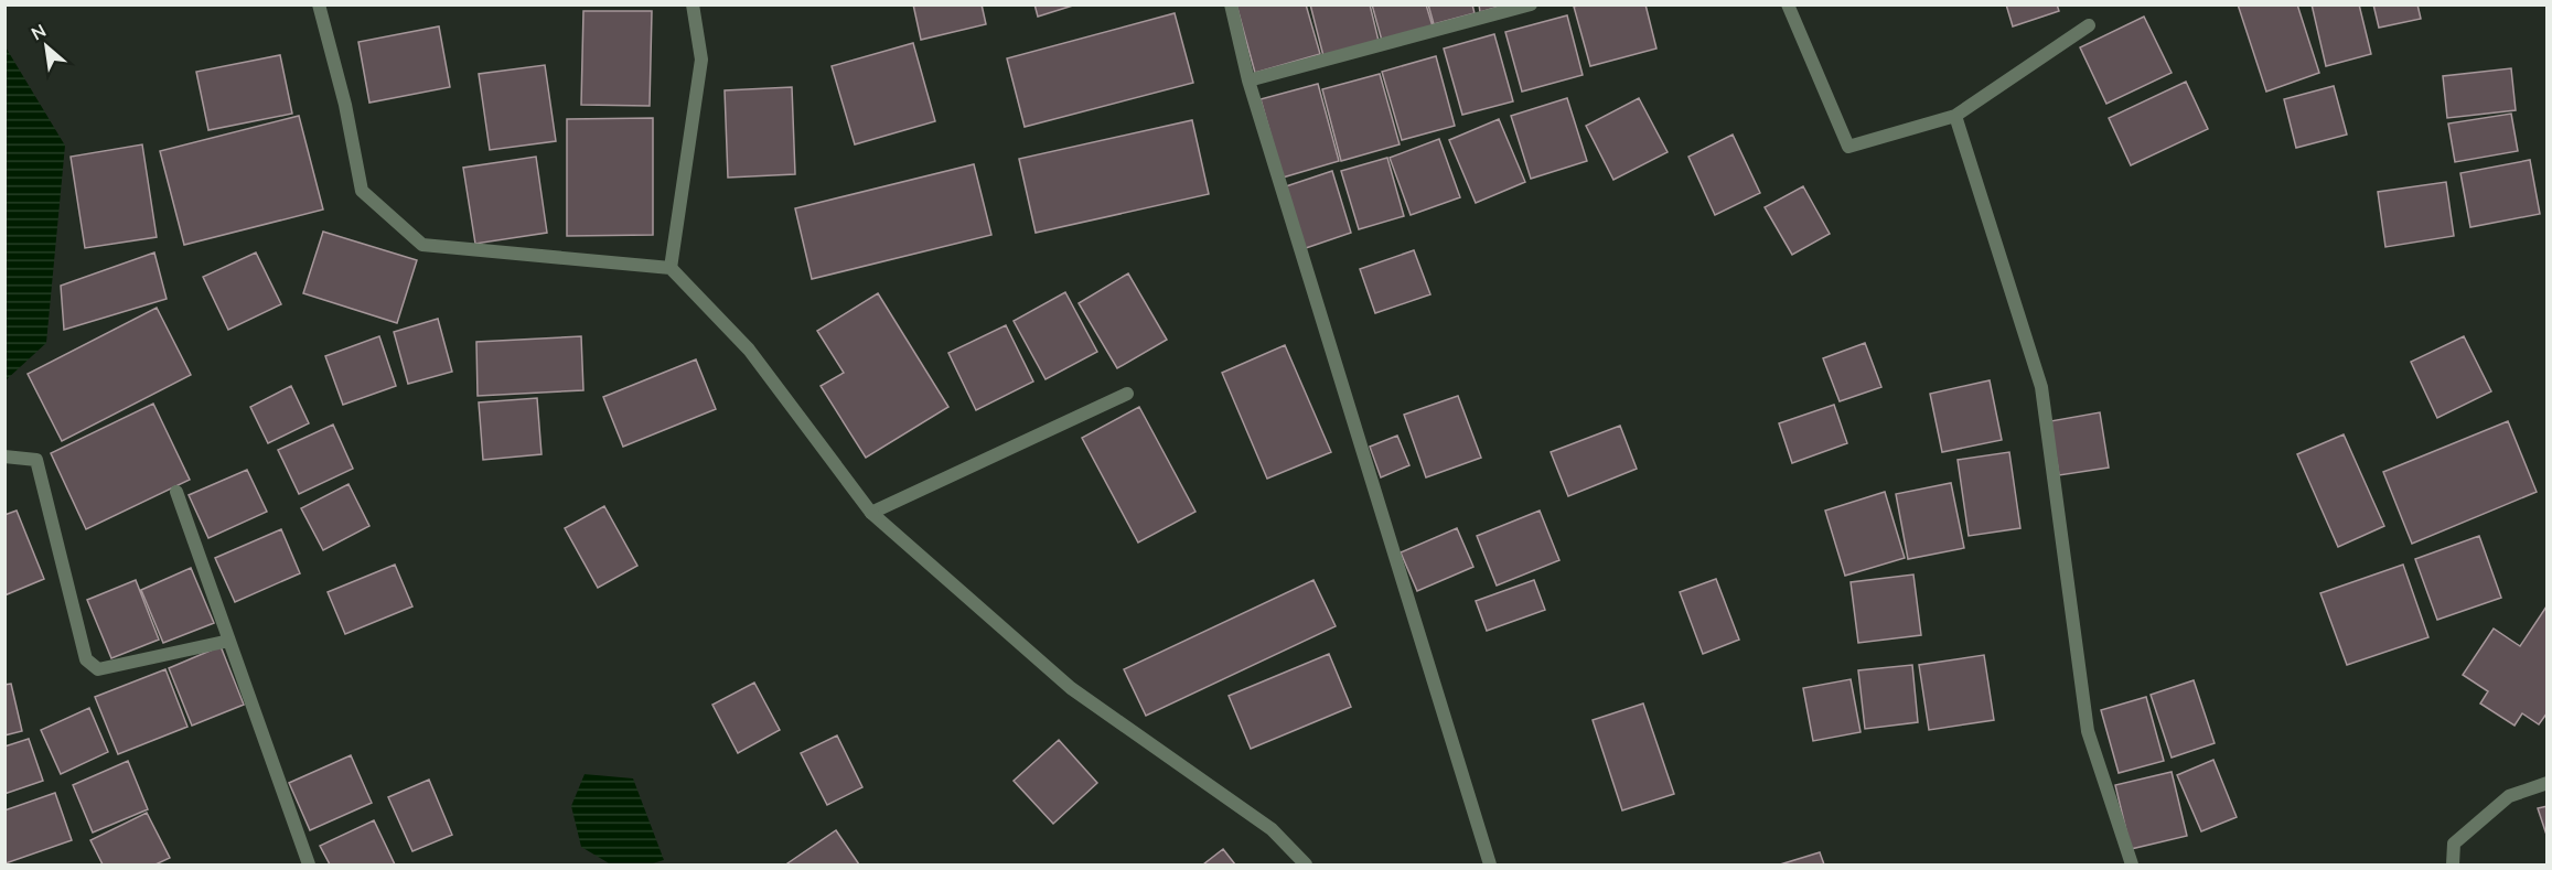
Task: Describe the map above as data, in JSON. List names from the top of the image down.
{
  "north": "top left"
}
